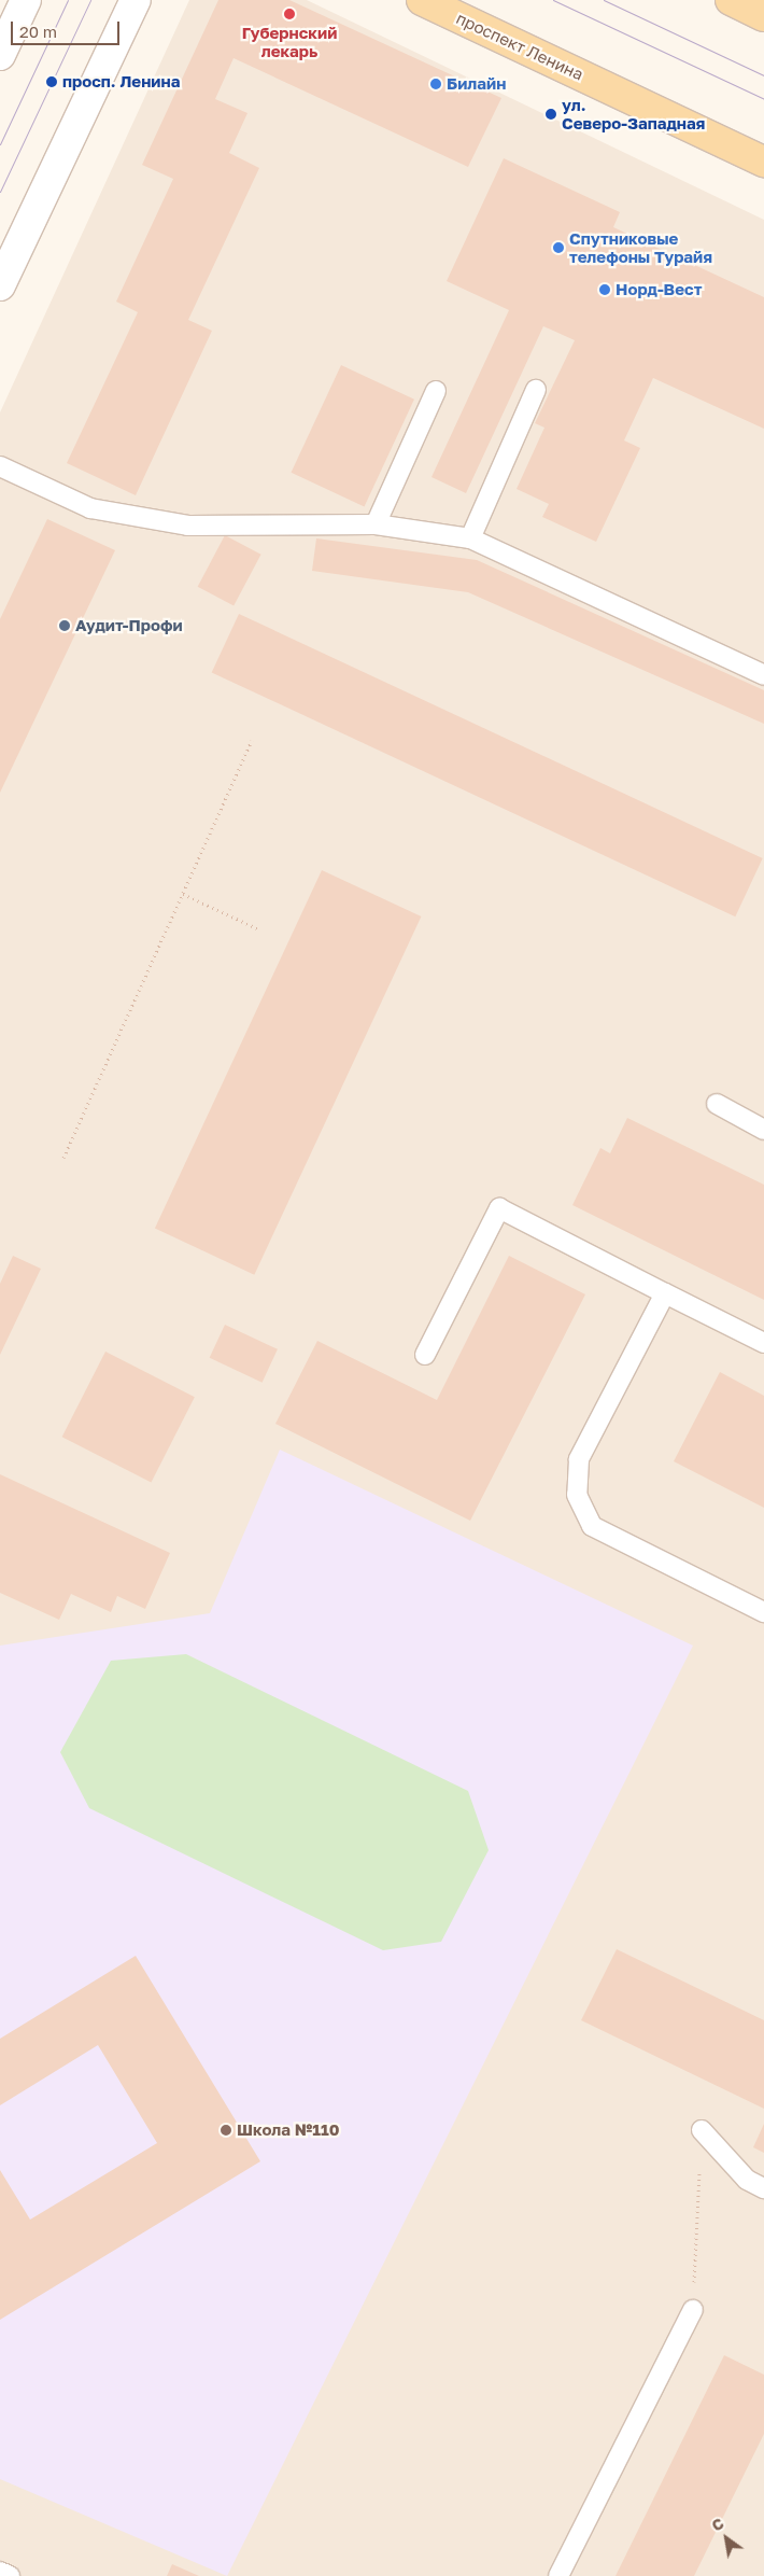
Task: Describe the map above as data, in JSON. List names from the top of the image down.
{
  "streets": {
    "main road": ["проспект Ленина"]
  },
  "places": [
    "Губернский лекарь",
    "просп. Ленина",
    "Билайн",
    "ул. Северо-Западная",
    "Спутниковые телефоны Турайя",
    "Норд-Вест",
    "Аудит-Профи",
    "Школа №110"
  ],
  "scale_bar": "20 m",
  "north": "top left"
}
